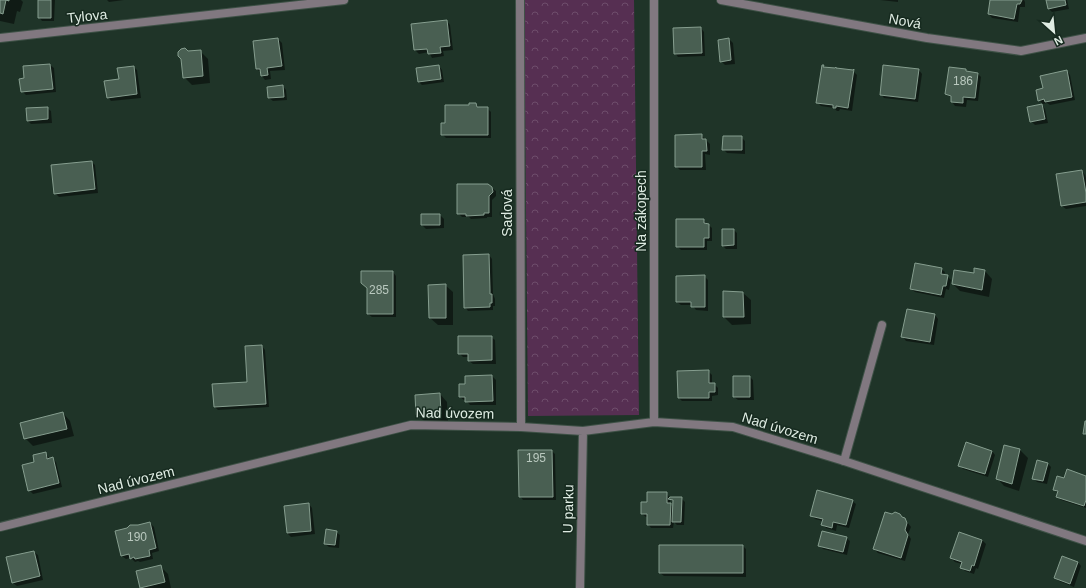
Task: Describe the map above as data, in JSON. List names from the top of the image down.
{
  "streets": {
    "street": [
      "Tylova",
      "Nová",
      "Na zákopech",
      "Sadová",
      "Nad úvozem",
      "U parku"
    ]
  },
  "crossings": [
    ["Na zákopech", "Nad úvozem"],
    ["Sadová", "Nad úvozem"],
    ["Nad úvozem", "U parku"]
  ],
  "house_numbers": [
    "186",
    "285",
    "195",
    "190"
  ],
  "north": "bottom right"
}
